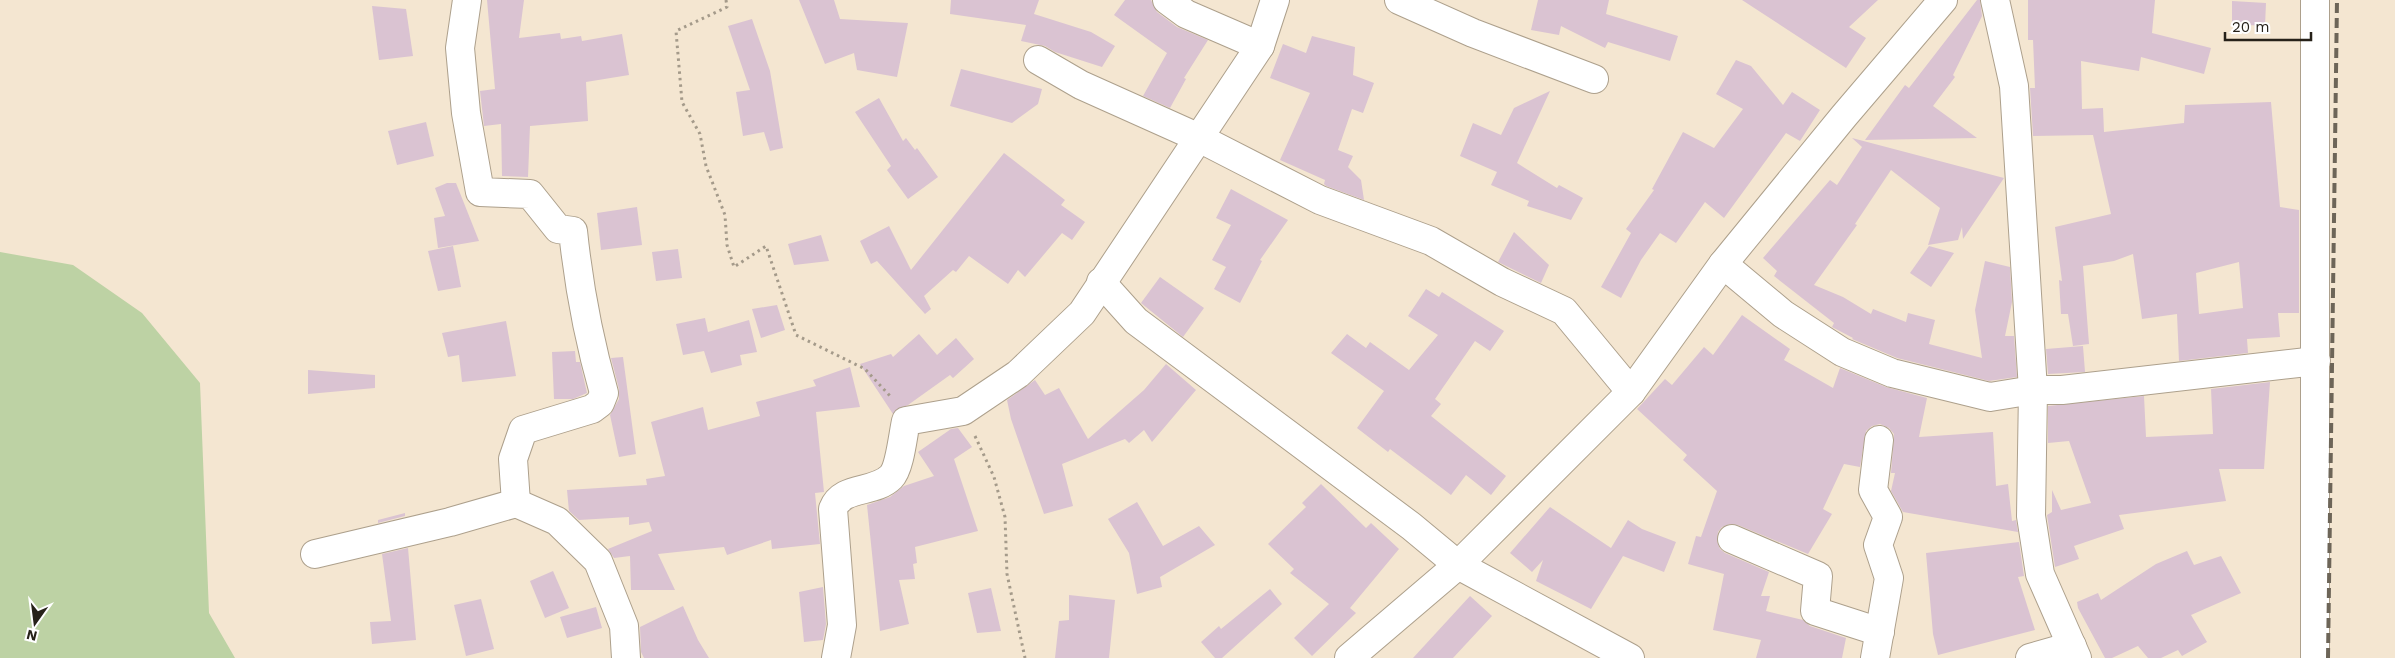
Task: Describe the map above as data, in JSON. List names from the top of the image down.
{
  "scale_bar": "20 m",
  "north": "bottom"
}
